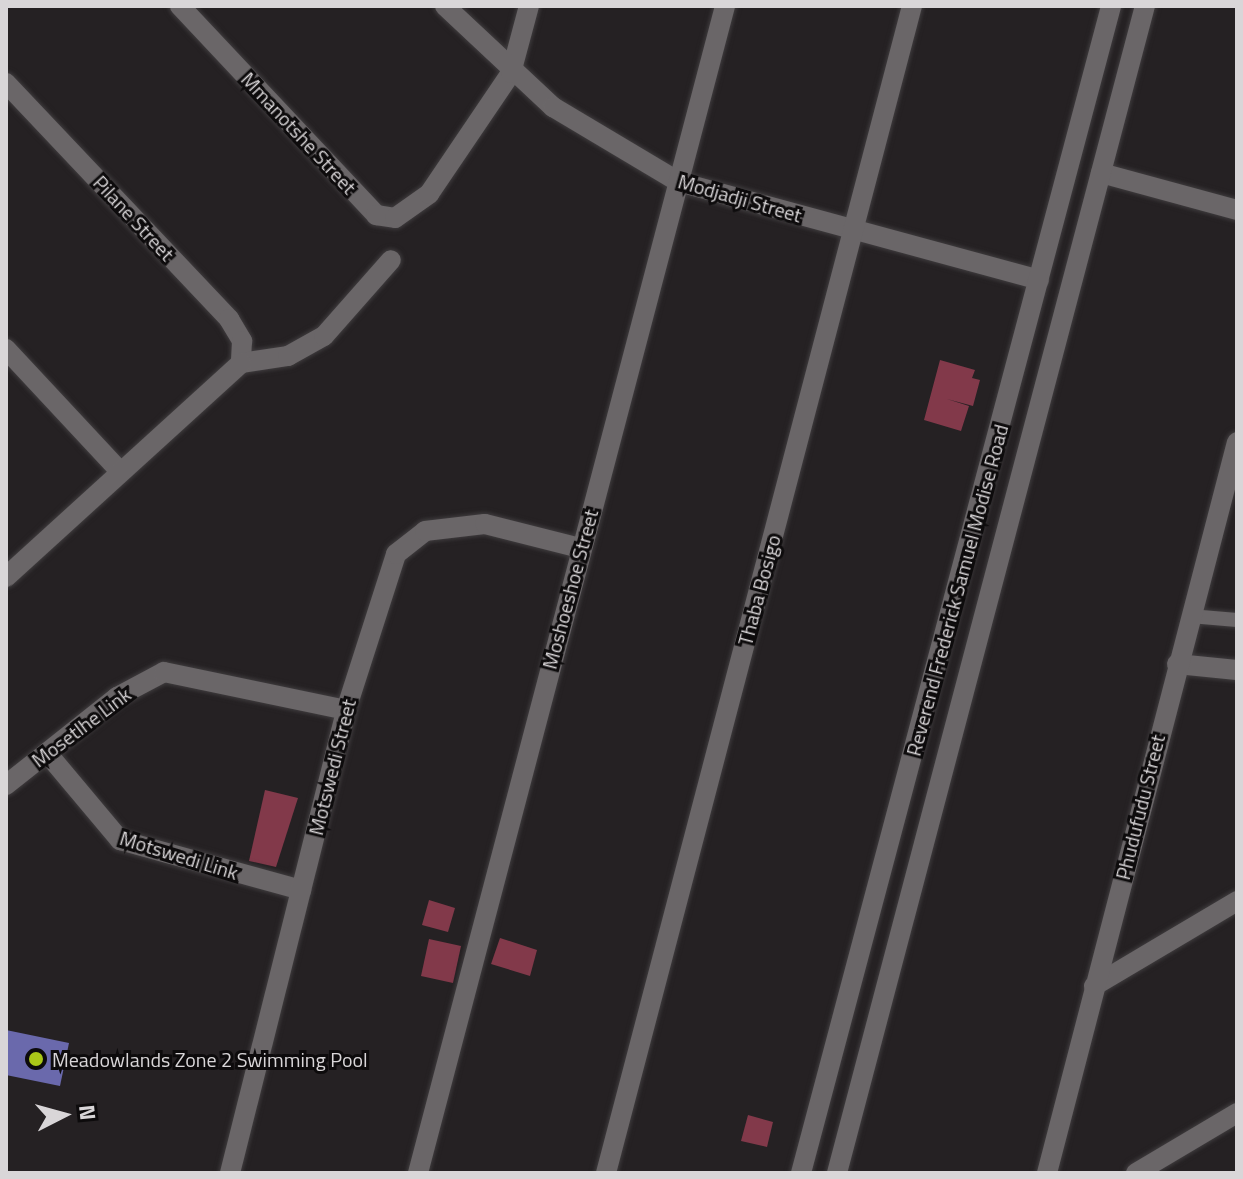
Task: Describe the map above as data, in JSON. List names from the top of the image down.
{
  "streets": {
    "street": [
      "Mmanotshe Street",
      "Modjadji Street",
      "Pilane Street",
      "Moshoeshoe Street",
      "Thaba Bosigo",
      "Reverend Frederick Samuel Modise Road",
      "Mosetlhe Link",
      "Motswedi Street",
      "Phudufudu Street",
      "Motswedi Link"
    ]
  },
  "crossings": [
    ["Mmanotshe Street", "Modjadji Street"],
    ["Modjadji Street", "Moshoeshoe Street"],
    ["Modjadji Street", "Thaba Bosigo"],
    ["Modjadji Street", "Reverend Frederick Samuel Modise Road"],
    ["Moshoeshoe Street", "Motswedi Street"],
    ["Mosetlhe Link", "Motswedi Street"],
    ["Mosetlhe Link", "Motswedi Link"],
    ["Motswedi Street", "Motswedi Link"]
  ],
  "places": ["Meadowlands Zone 2 Swimming Pool"],
  "north": "right"
}
